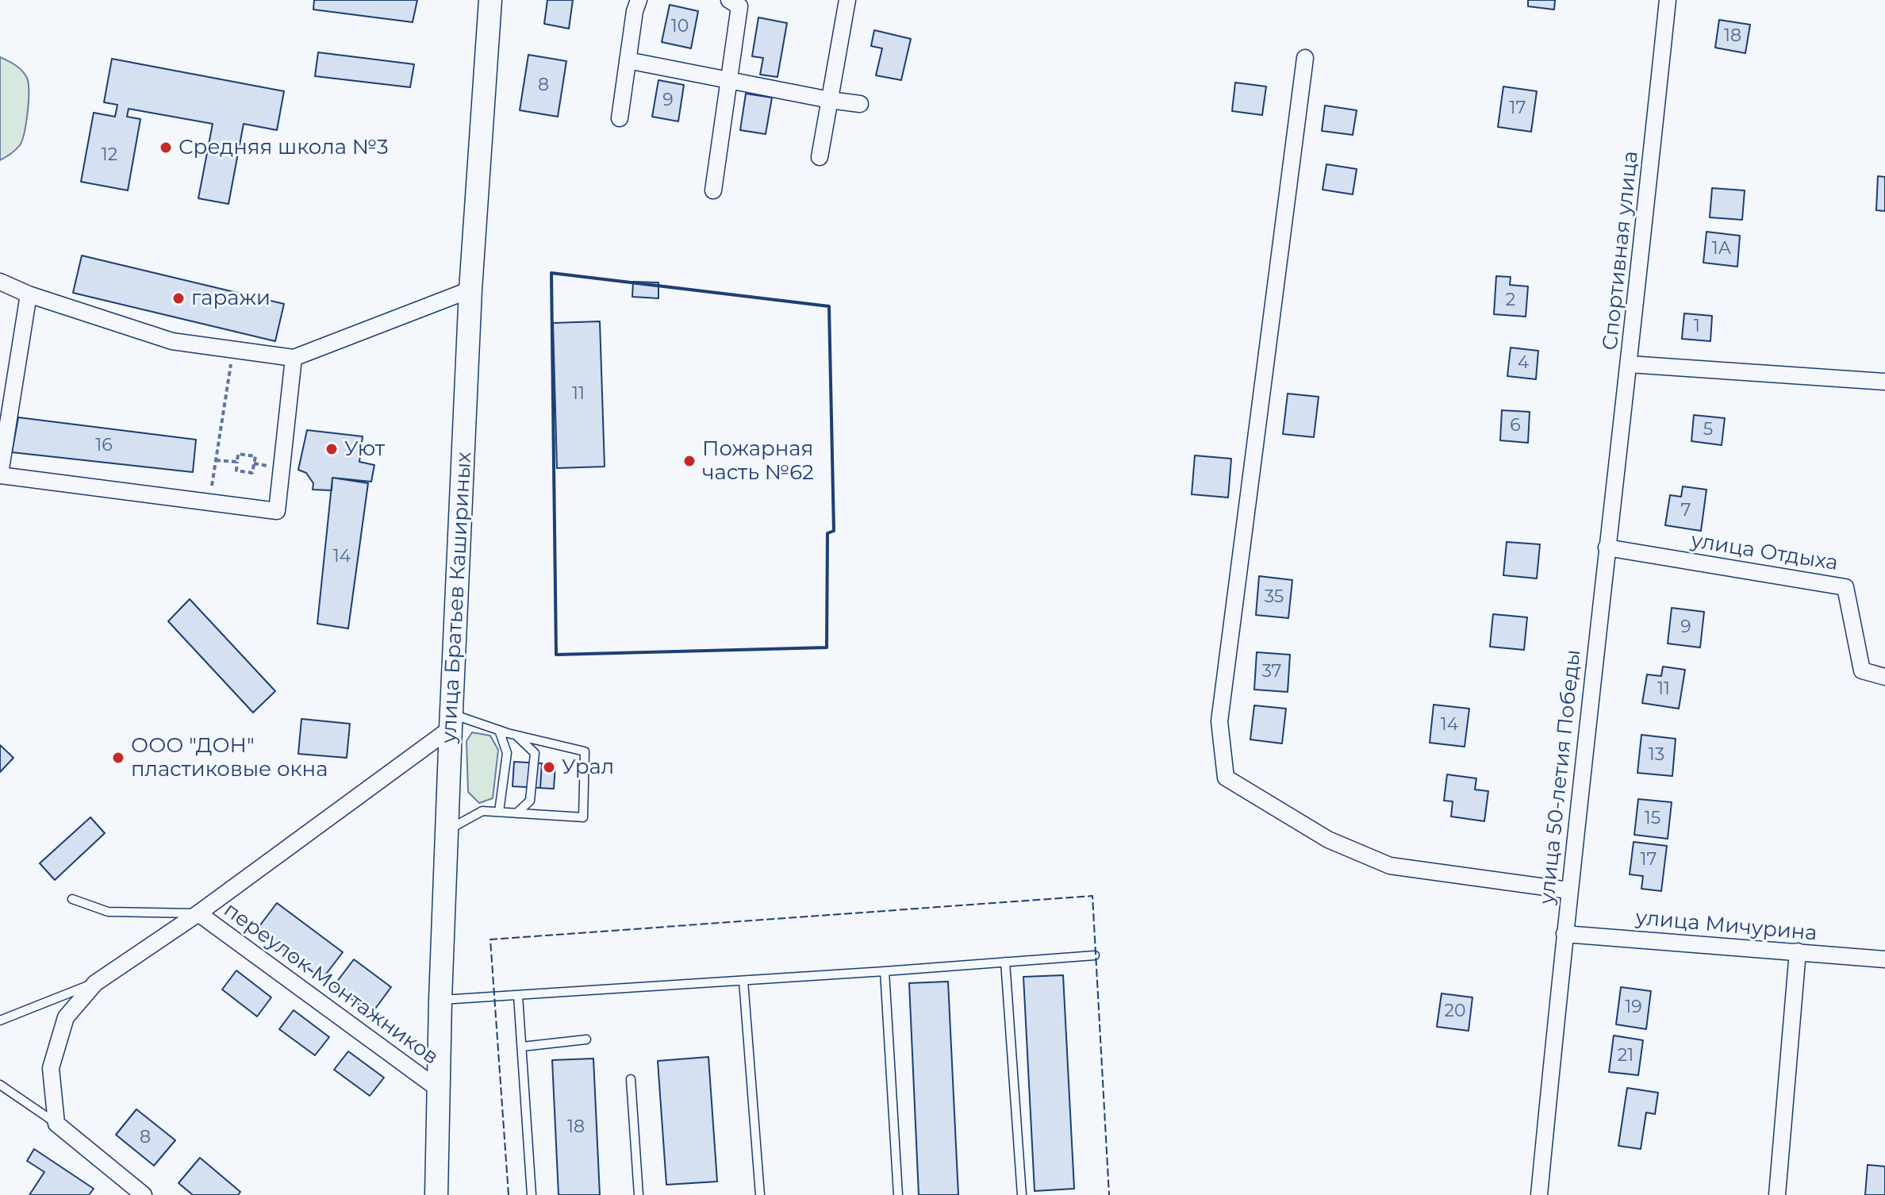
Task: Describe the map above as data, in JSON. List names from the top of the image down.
{
  "streets": {
    "main road": ["улица Братьев Кашириных"],
    "street": [
      "Спортивная улица",
      "улица Отдыха",
      "улица 50-летия Победы",
      "улица Мичурина",
      "переулок Монтажников"
    ]
  },
  "crossings": [
    ["Спортивная улица", "улица 50-летия Победы"],
    ["улица Отдыха", "улица 50-летия Победы"],
    ["улица Братьев Кашириных", "переулок Монтажников"],
    ["улица 50-летия Победы", "улица Мичурина"]
  ],
  "places": [
    "Средняя школа №3",
    "гаражи",
    "Уют",
    "Пожарная часть №62",
    "ООО \"ДОН\" пластиковые окна",
    "Урал"
  ],
  "house_numbers": [
    "10",
    "18",
    "8",
    "9",
    "17",
    "12",
    "1А",
    "2",
    "1",
    "4",
    "11",
    "6",
    "5",
    "16",
    "7",
    "14",
    "35",
    "9",
    "37",
    "11",
    "14",
    "13",
    "15",
    "17",
    "19",
    "20",
    "21",
    "18",
    "8"
  ]
}
